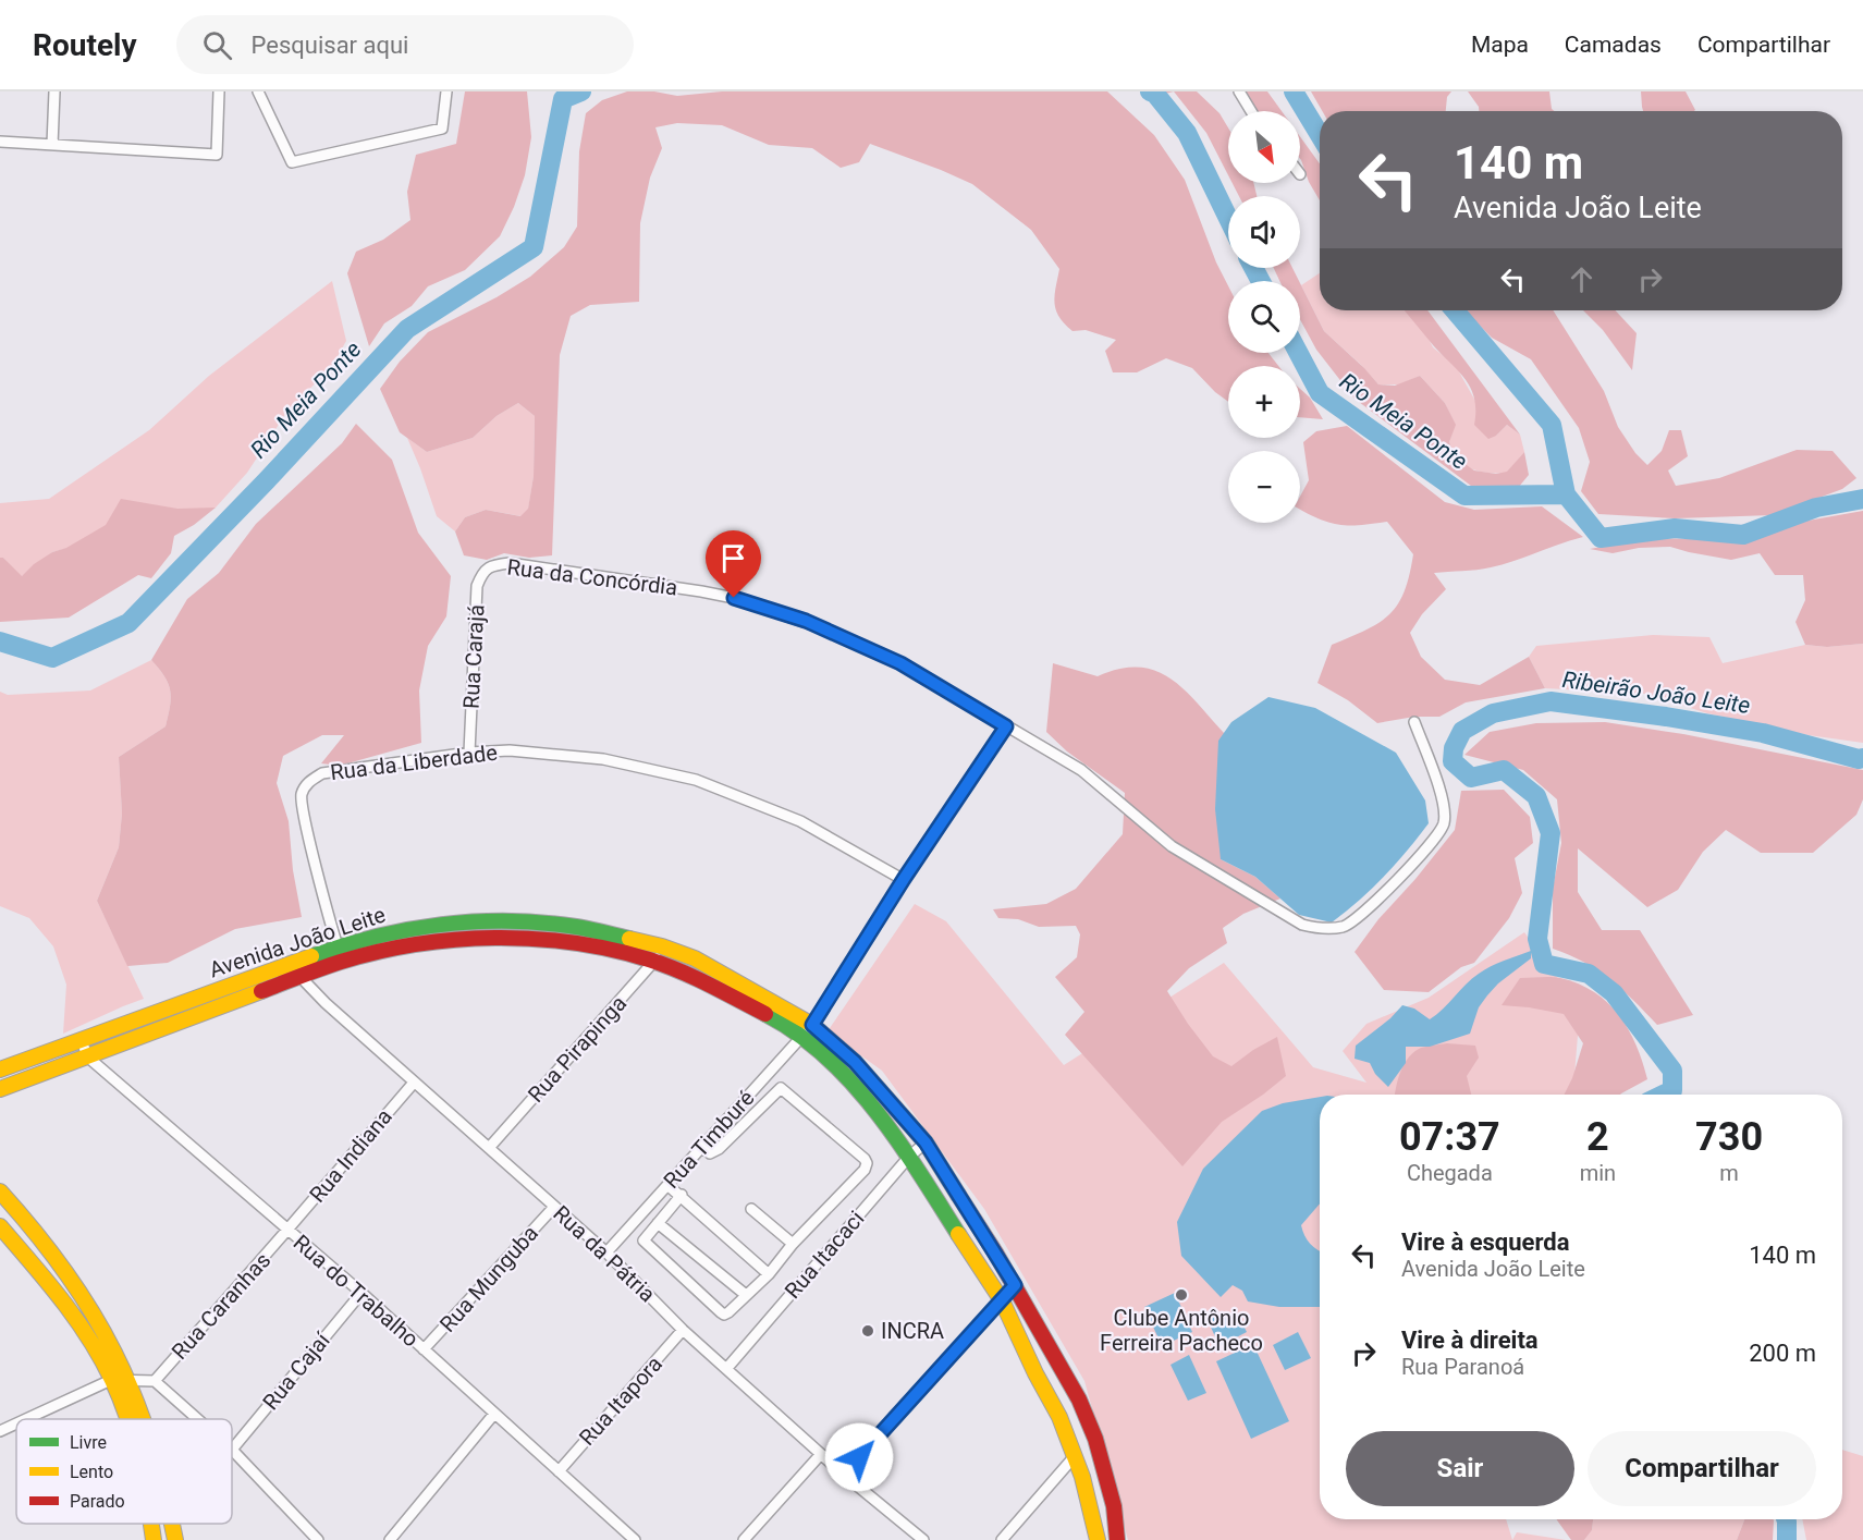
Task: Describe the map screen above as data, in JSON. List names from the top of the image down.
{
  "streets": {
    "street": [
      "Rua da Concórdia",
      "Rua Carajá",
      "Rua da Liberdade",
      "Avenida João Leite",
      "Rua Pirapinga",
      "Rua Timburé",
      "Rua Indiana",
      "Rua da Pátria",
      "Rua Itacaci",
      "Rua Munguba",
      "Rua do Trabalho",
      "Rua Caranhas",
      "Rua Cajaí",
      "Rua Itapora"
    ]
  },
  "crossings": [
    ["Rua da Concórdia", "Rua Carajá"],
    ["Rua da Concórdia", "Rua Timburé"],
    ["Rua Carajá", "Rua da Liberdade"],
    ["Rua da Liberdade", "Avenida João Leite"],
    ["Rua da Liberdade", "Rua Timburé"],
    ["Avenida João Leite", "Rua Pirapinga"],
    ["Avenida João Leite", "Rua Timburé"],
    ["Avenida João Leite", "Rua da Pátria"],
    ["Avenida João Leite", "Rua Itacaci"],
    ["Avenida João Leite", "Rua do Trabalho"],
    ["Rua Pirapinga", "Rua da Pátria"],
    ["Rua Timburé", "Rua da Pátria"],
    ["Rua Indiana", "Rua da Pátria"],
    ["Rua Indiana", "Rua do Trabalho"],
    ["Rua Indiana", "Rua Caranhas"],
    ["Rua da Pátria", "Rua Itacaci"],
    ["Rua da Pátria", "Rua Munguba"],
    ["Rua da Pátria", "Rua Itapora"],
    ["Rua Munguba", "Rua do Trabalho"],
    ["Rua do Trabalho", "Rua Caranhas"],
    ["Rua do Trabalho", "Rua Cajaí"],
    ["Rua do Trabalho", "Rua Itapora"]
  ],
  "water": ["Rio Meia Ponte", "Ribeirão João Leite"],
  "places": ["Clube Antônio Ferreira Pacheco", "INCRA"],
  "legend": ["Livre", "Lento", "Parado"],
  "north": "bottom right",
  "page": {
    "header": "Routely",
    "search": "Pesquisar aqui",
    "nav": ["Mapa", "Camadas", "Compartilhar"],
    "map_buttons": ["+", "−"],
    "turn": ["140 m", "Avenida João Leite"],
    "eta": [
      "07:37",
      "Chegada",
      "2",
      "min",
      "730",
      "m"
    ],
    "list": [
      {
        "name": "Vire à esquerda",
        "note": "Avenida João Leite",
        "value": "140 m"
      },
      {
        "name": "Vire à direita",
        "note": "Rua Paranoá",
        "value": "200 m"
      }
    ],
    "buttons": ["Sair", "Compartilhar"]
  }
}
